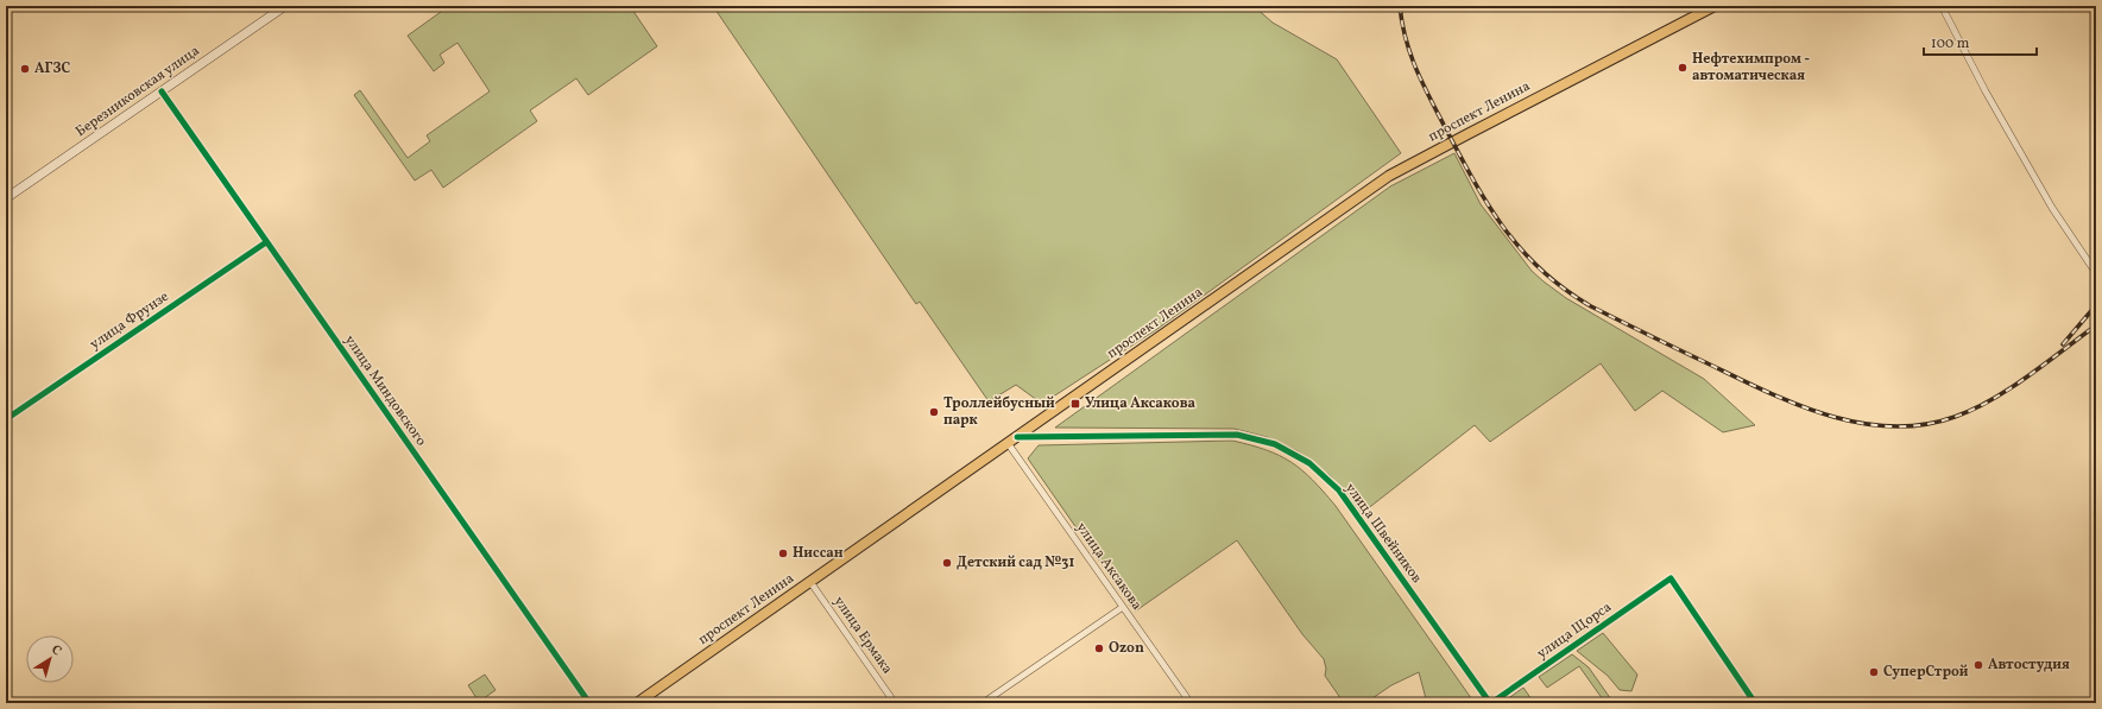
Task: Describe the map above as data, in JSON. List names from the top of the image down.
{
  "streets": {
    "main road": ["проспект Ленина"],
    "street": [
      "Березниковская улица",
      "улица Фрунзе",
      "улица Миндовского",
      "улица Швейников",
      "улица Аксакова",
      "улица Щорса",
      "улица Ермака"
    ]
  },
  "crossings": [
    ["Березниковская улица", "улица Миндовского"],
    ["проспект Ленина", "улица Швейников"],
    ["проспект Ленина", "улица Аксакова"],
    ["проспект Ленина", "улица Ермака"],
    ["улица Фрунзе", "улица Миндовского"],
    ["улица Швейников", "улица Щорса"]
  ],
  "places": {
    "other": [
      "Нефтехимпром - автоматическая",
      "АГЗС",
      "Троллейбусный парк",
      "Ниссан",
      "Детский сад №31",
      "Ozon",
      "Автостудия",
      "СуперСтрой"
    ],
    "transit": ["Улица Аксакова"]
  },
  "scale_bar": "100 m",
  "north": "top right"
}
